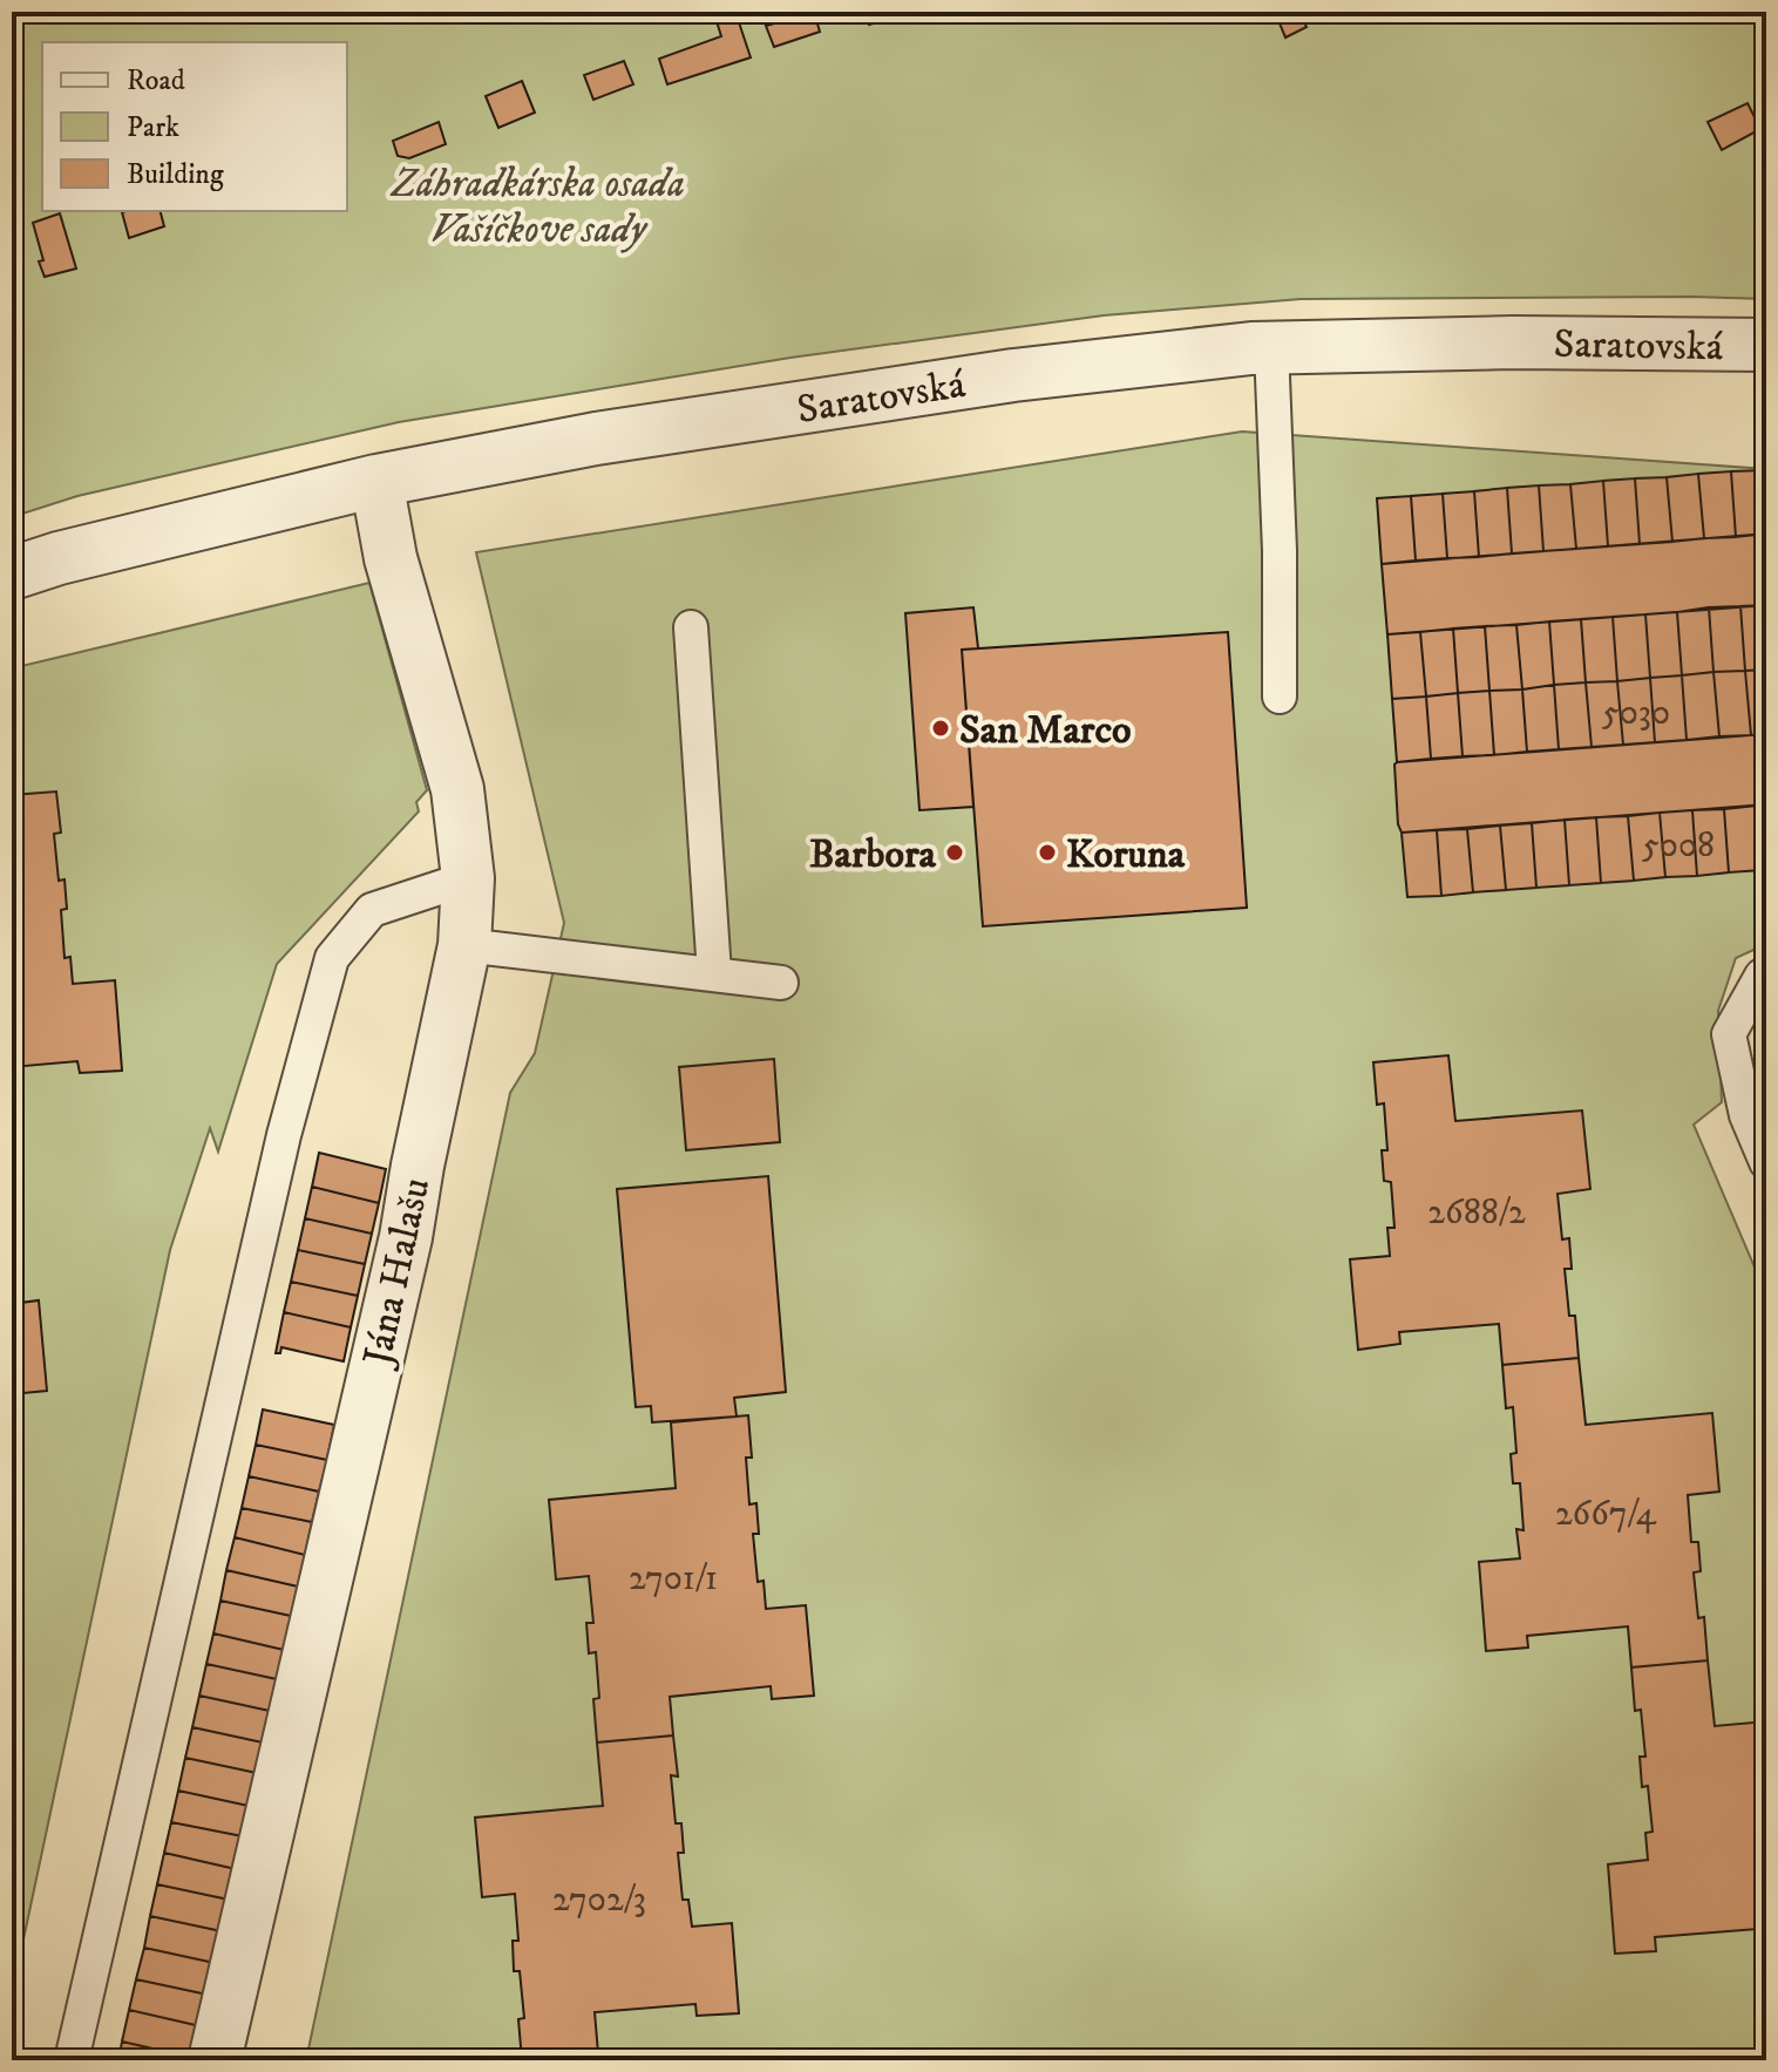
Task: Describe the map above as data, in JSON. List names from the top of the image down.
{
  "streets": {
    "street": ["Saratovská", "Jána Halašu"]
  },
  "crossings": [
    ["Saratovská", "Jána Halašu"]
  ],
  "parks": ["Záhradkárska osada Vašíčkove sady"],
  "places": ["San Marco", "Barbora", "Koruna"],
  "house_numbers": [
    "5030",
    "5008",
    "2688/2",
    "2667/4",
    "2701/1",
    "2702/3"
  ],
  "legend": ["Road", "Park", "Building"]
}
